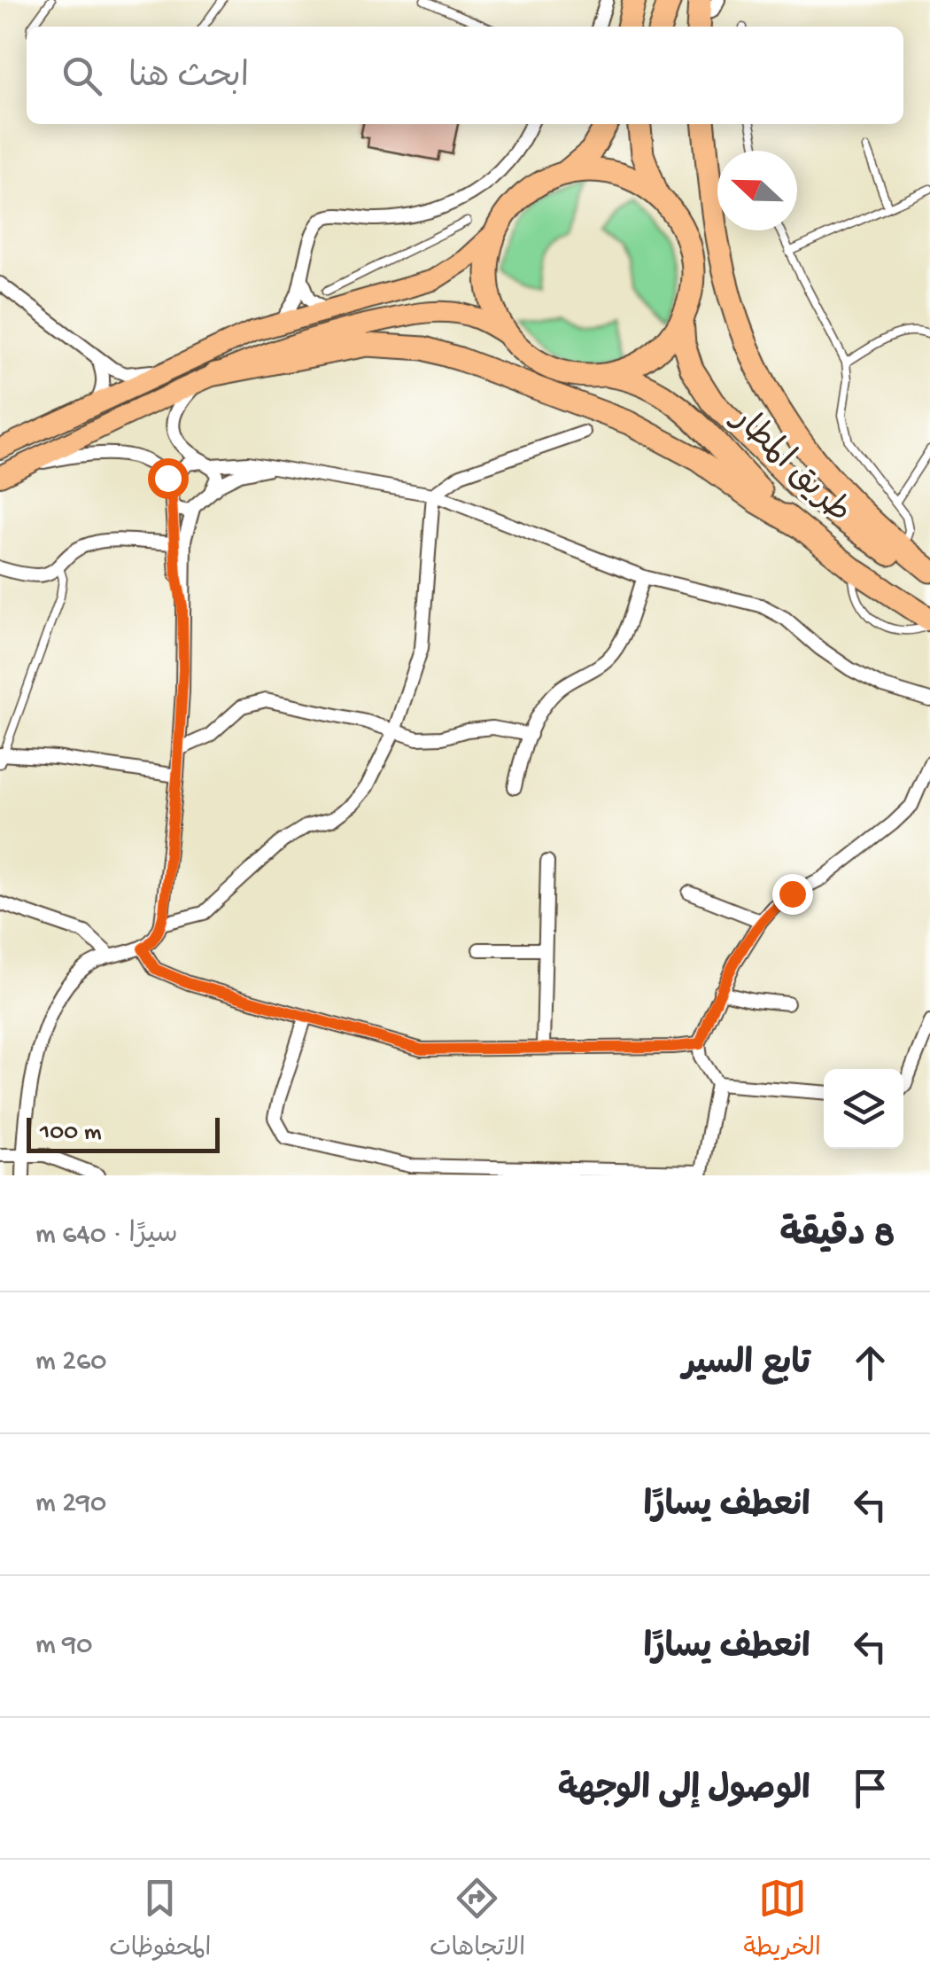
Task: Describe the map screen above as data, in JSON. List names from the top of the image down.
{
  "streets": {
    "highway": ["طريق المطار"]
  },
  "scale_bar": "100 m",
  "north": "left",
  "page": {
    "search": "ابحث هنا",
    "scale": "100 m",
    "heading": ["8 دقيقة", "سيرًا · 640 m"],
    "list": [
      ["تابع السير", "260 m"],
      ["انعطف يسارًا", "290 m"],
      ["انعطف يسارًا", "90 m"],
      "الوصول إلى الوجهة"
    ],
    "nav": ["الخريطة", "الاتجاهات", "المحفوظات"]
  }
}
